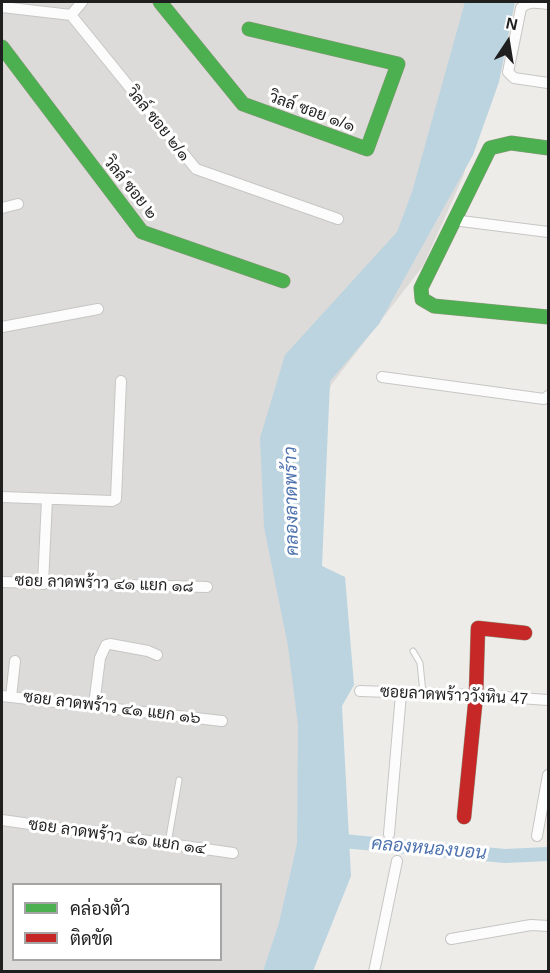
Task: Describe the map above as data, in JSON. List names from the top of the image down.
{
  "streets": {
    "street": [
      "วิลล์ ซอย ๑/๑",
      "วิลล์ ซอย ๒/๑",
      "วิลล์ ซอย ๒",
      "ซอย ลาดพร้าว ๔๑ แยก ๑๘",
      "ซอยลาดพร้าววังหิน 47",
      "ซอย ลาดพร้าว ๔๑ แยก ๑๖",
      "ซอย ลาดพร้าว ๔๑ แยก ๑๔"
    ]
  },
  "water": ["คลองลาดพร้าว", "คลองหนองบอน"],
  "legend": ["คล่องตัว", "ติดขัด"],
  "north": "top"
}
